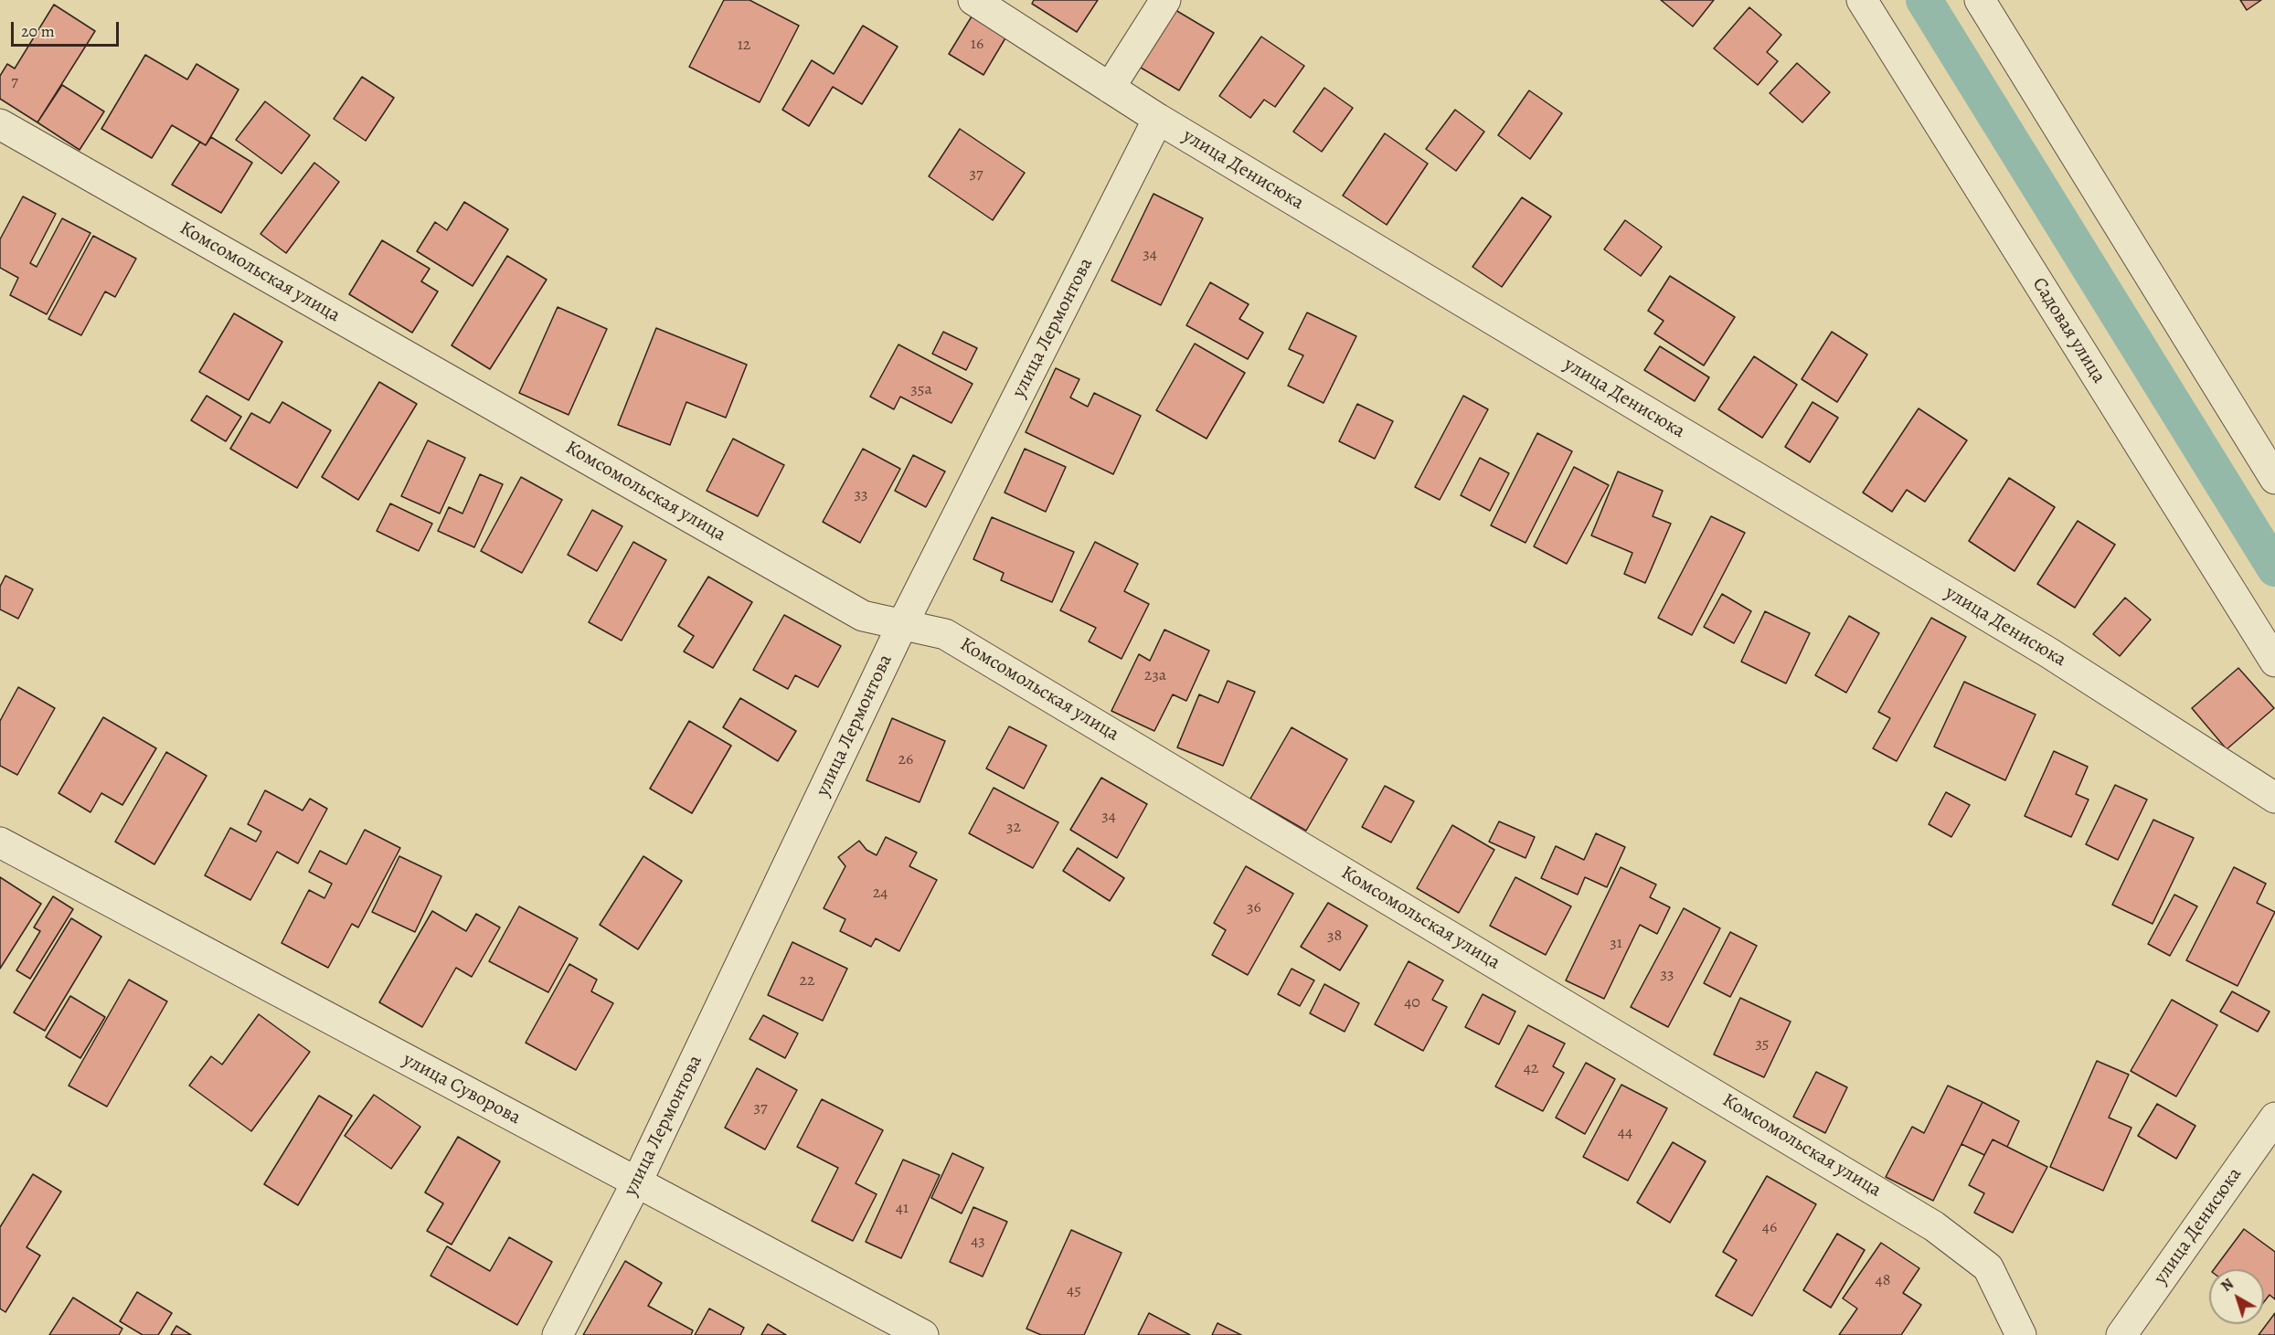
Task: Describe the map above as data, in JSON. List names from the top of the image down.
{
  "streets": {
    "street": [
      "улица Денисюка",
      "Комсомольская улица",
      "улица Лермонтова",
      "Садовая улица",
      "улица Суворова"
    ]
  },
  "crossings": [
    ["улица Денисюка", "улица Лермонтова"],
    ["Комсомольская улица", "улица Лермонтова"],
    ["улица Лермонтова", "улица Суворова"]
  ],
  "house_numbers": [
    "16",
    "12",
    "7",
    "37",
    "34",
    "35а",
    "33",
    "23а",
    "26",
    "34",
    "32",
    "24",
    "36",
    "38",
    "31",
    "33",
    "22",
    "40",
    "35",
    "42",
    "37",
    "44",
    "41",
    "46",
    "43",
    "48",
    "45"
  ],
  "scale_bar": "20 m",
  "north": "top left"
}
